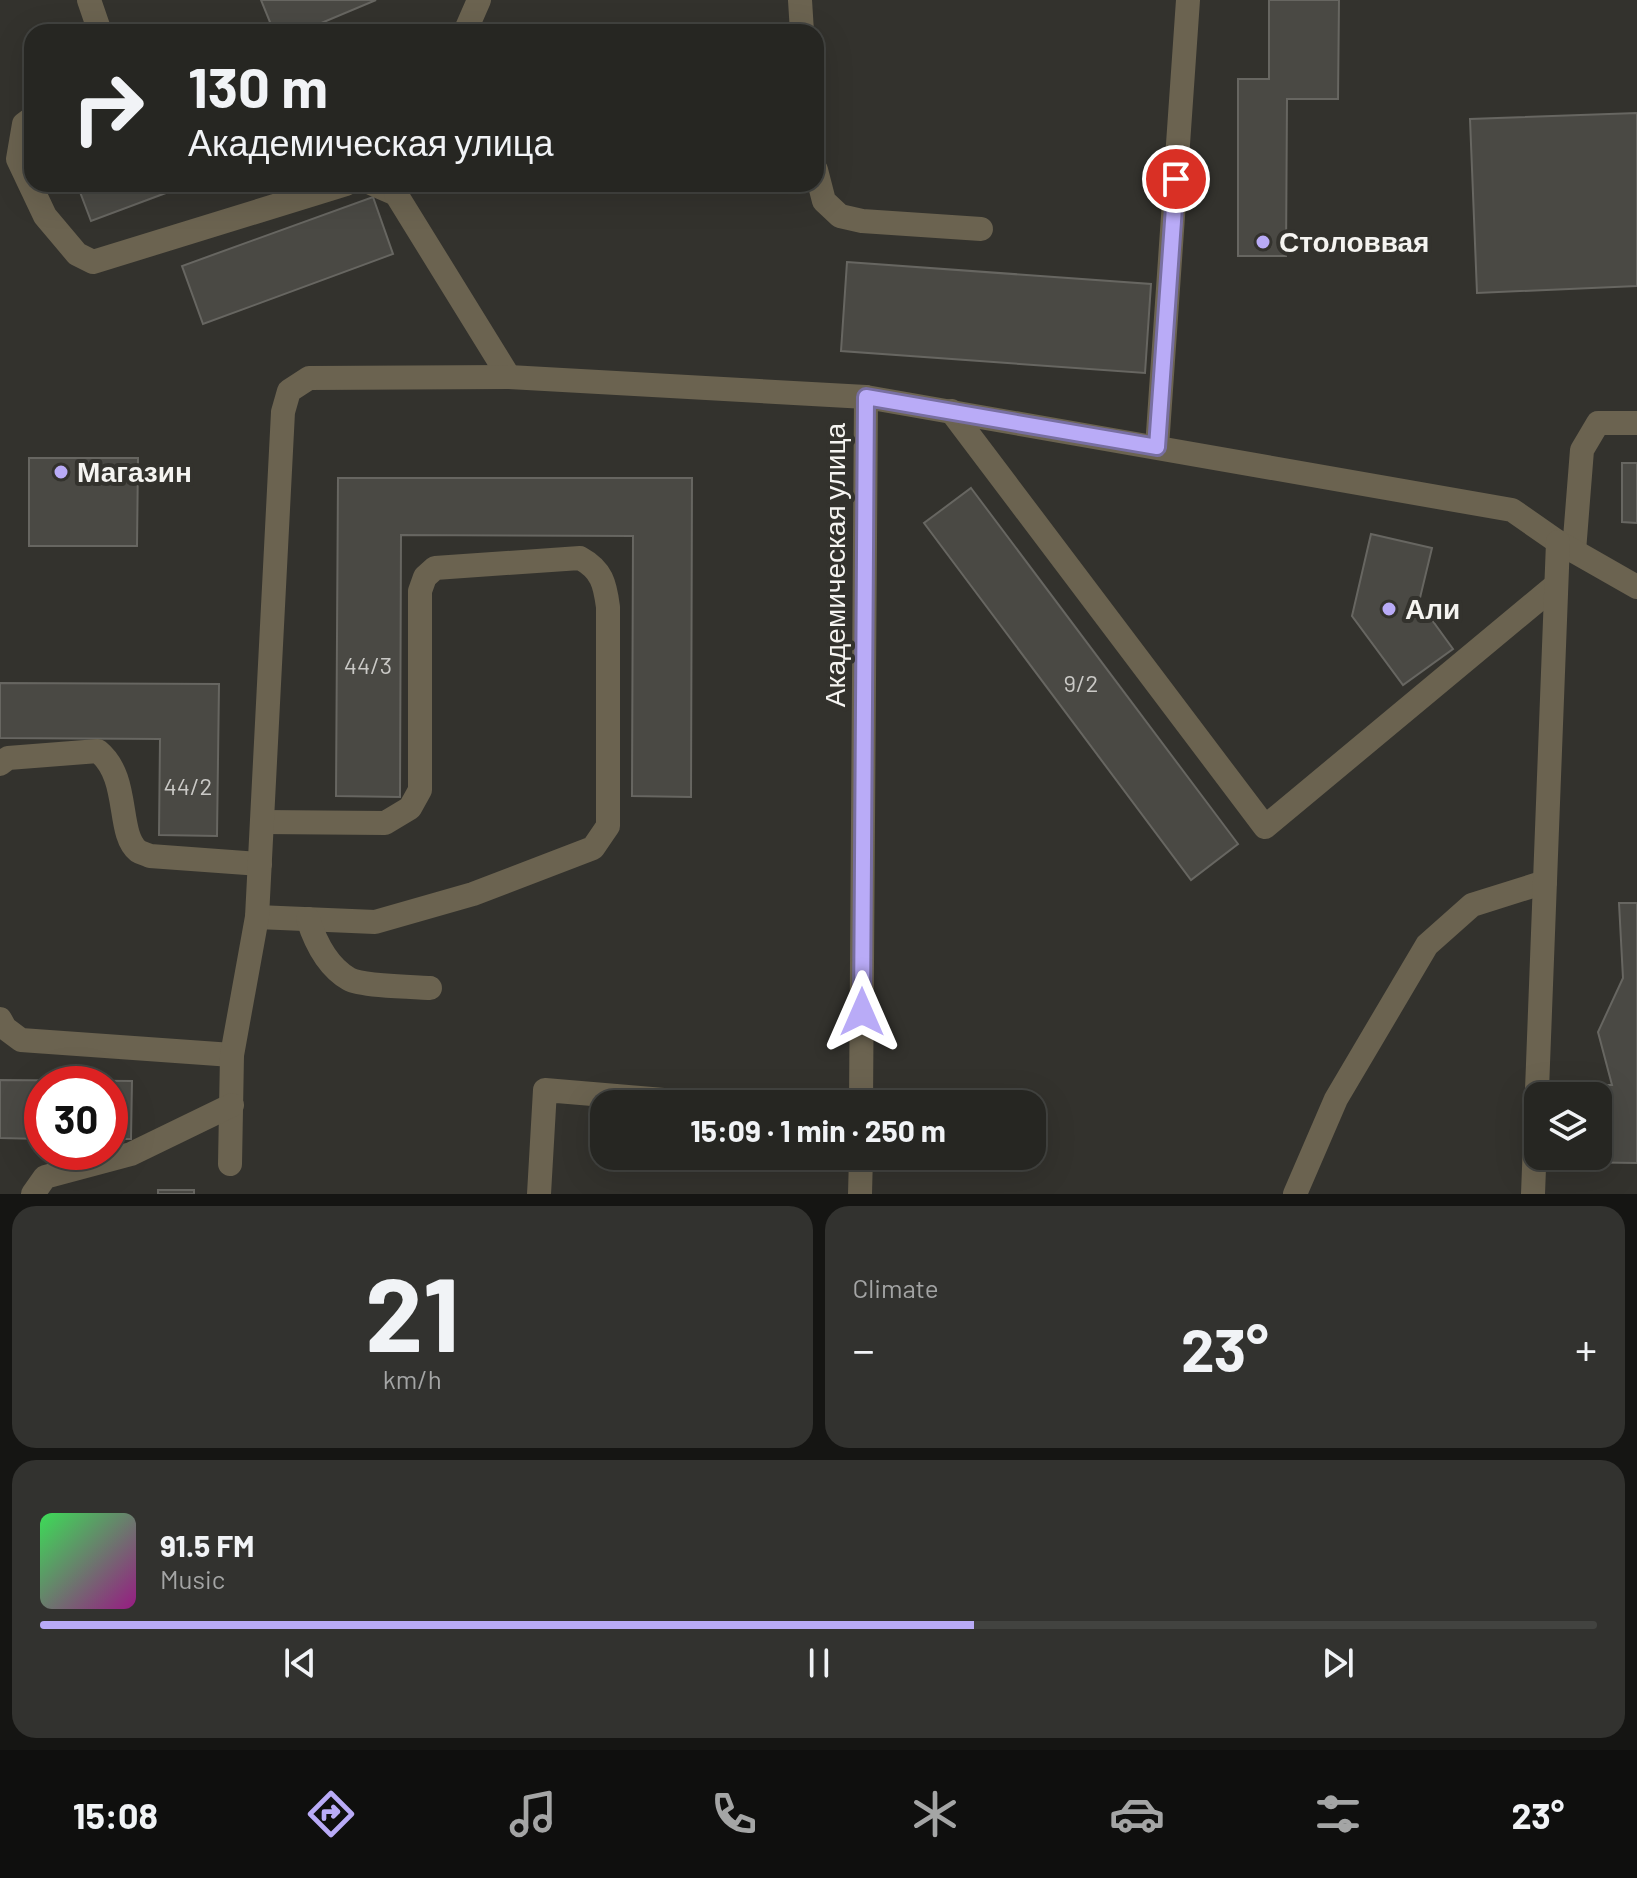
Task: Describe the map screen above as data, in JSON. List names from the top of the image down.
{
  "streets": {
    "street": ["Академическая улица"]
  },
  "places": ["Столоввая", "Магазин", "Али"],
  "house_numbers": ["44/3", "9/2", "44/2"],
  "page": {
    "turn": ["130 m", "Академическая улица"],
    "limit": "30",
    "trip": "15:09 · 1 min · 250 m",
    "tile": [
      ["21", "km/h"],
      "Climate"
    ],
    "heat": ["−", "23°", "+"],
    "song": ["91.5 FM", "Music"],
    "tabs": ["15:08", "23°"]
  }
}
